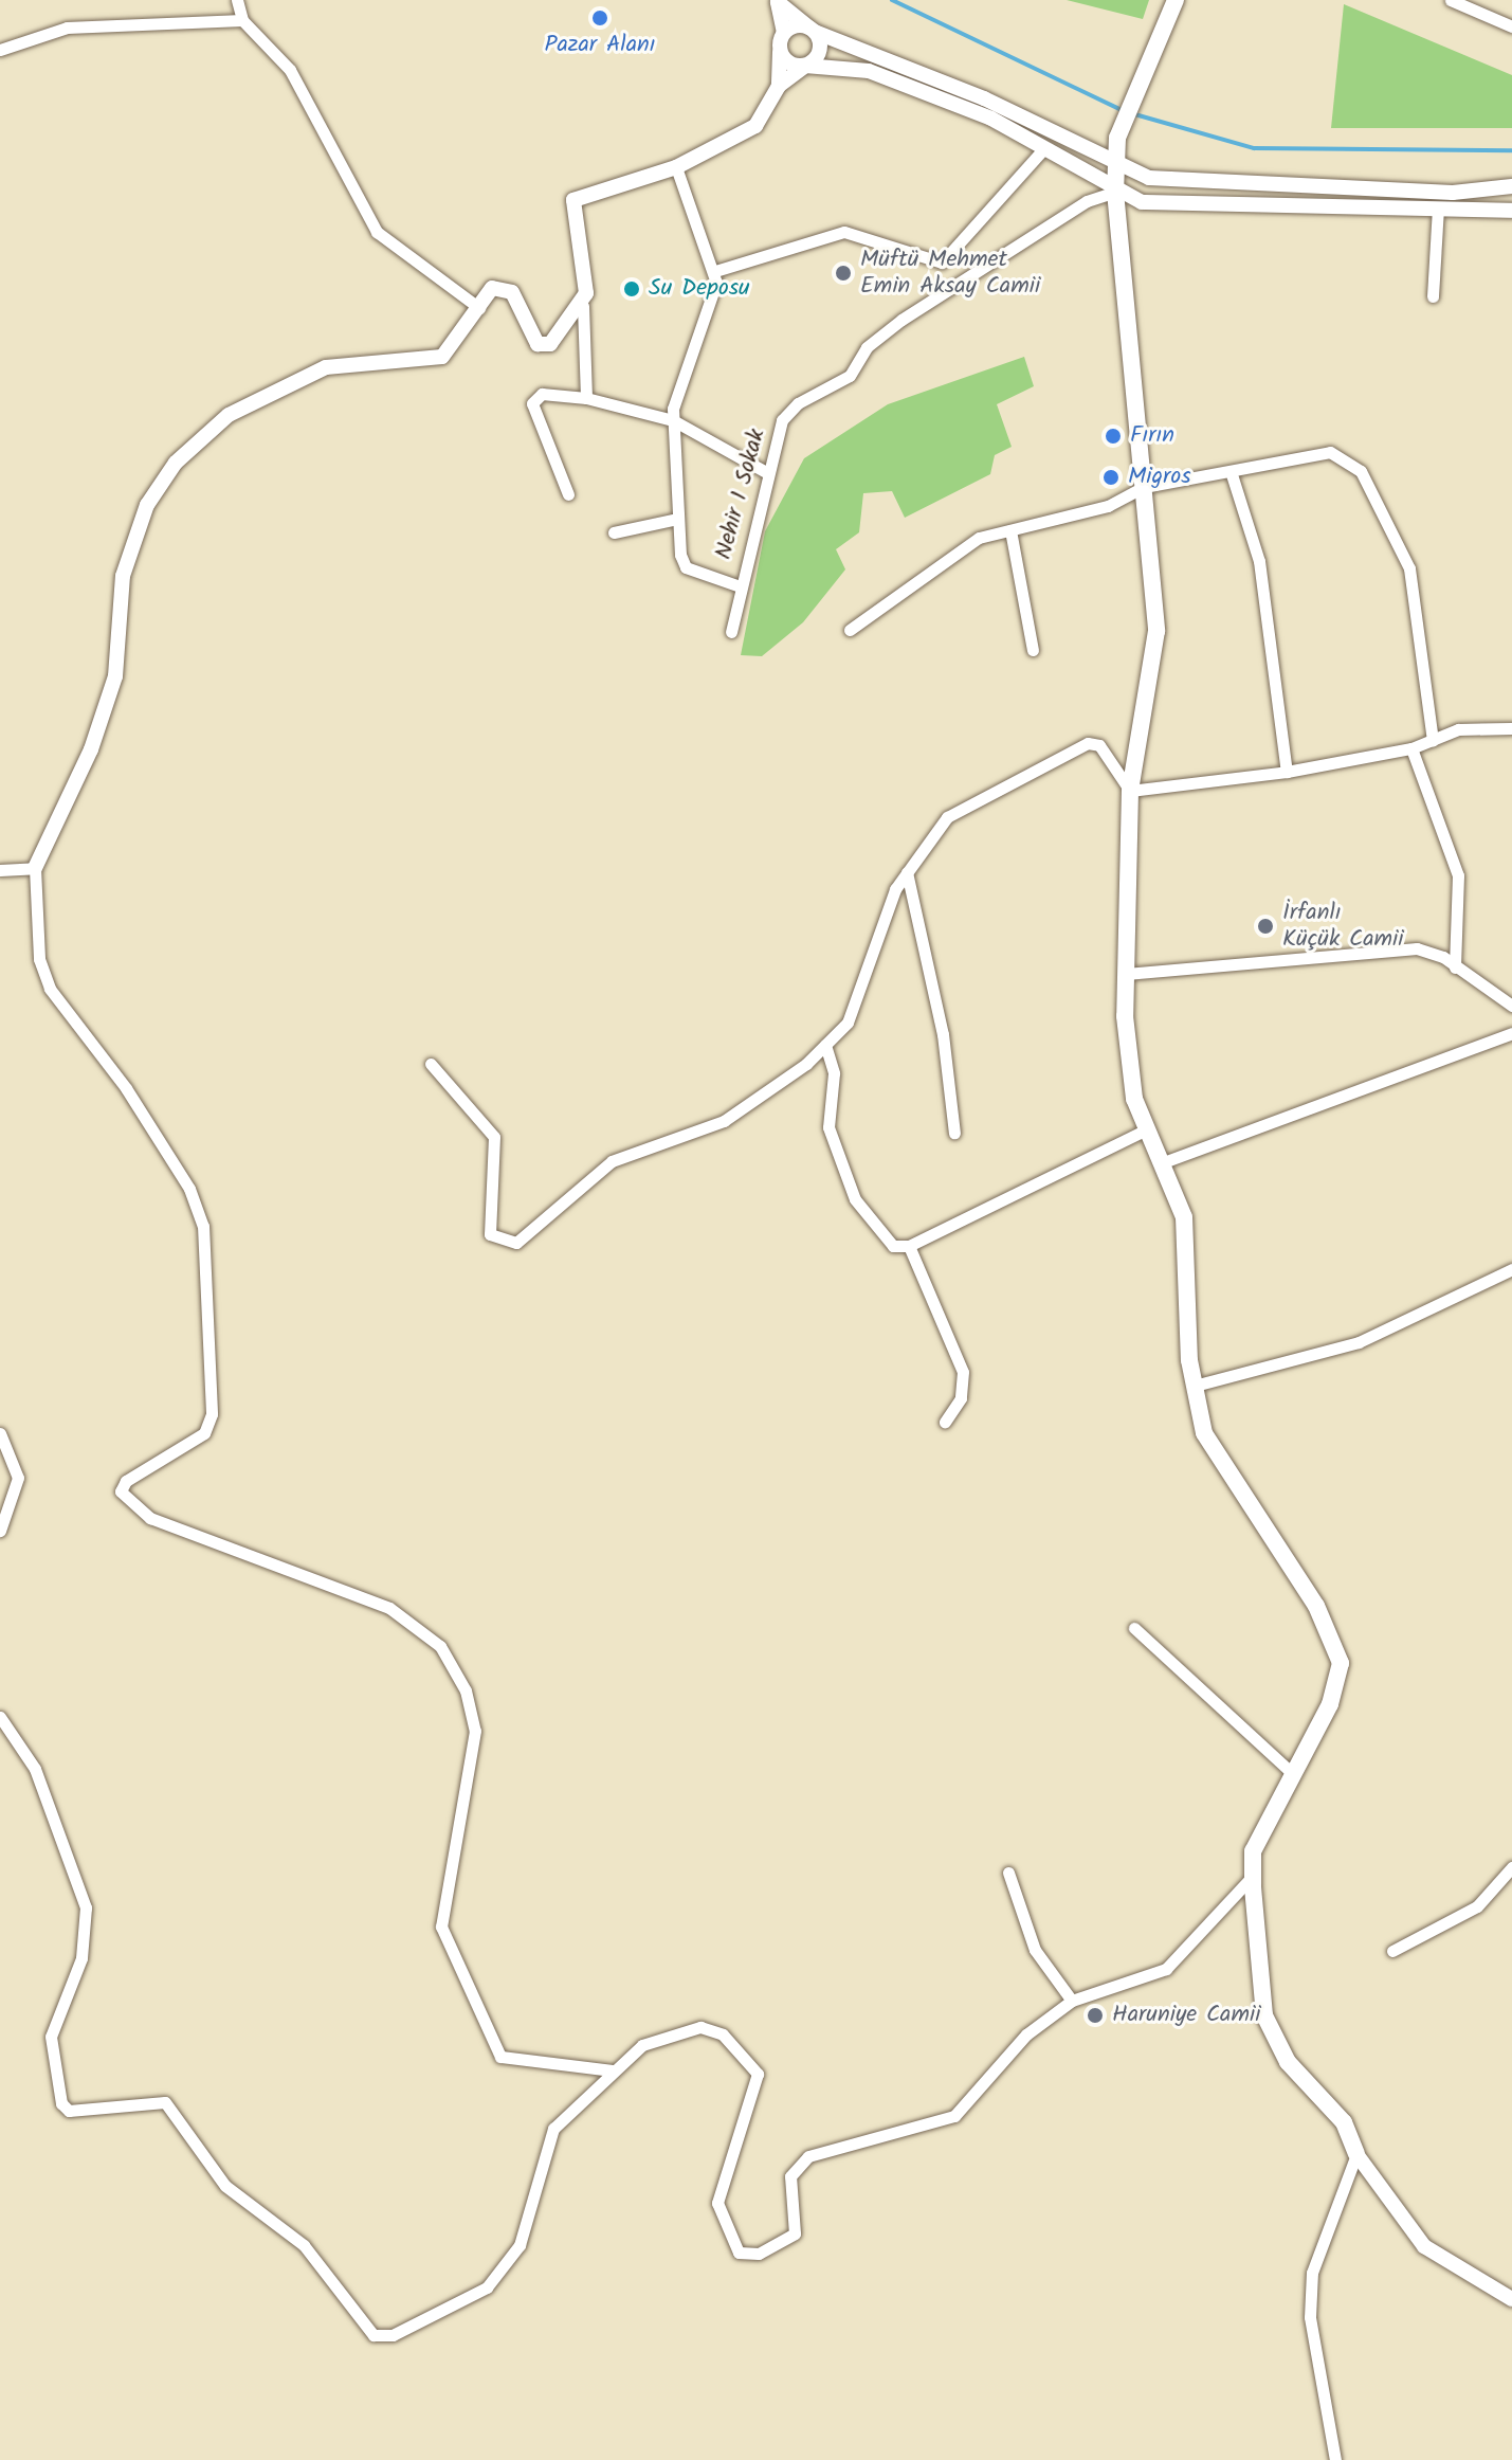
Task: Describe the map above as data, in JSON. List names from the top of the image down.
{
  "streets": {
    "street": ["Nehir 1 Sokak"]
  },
  "places": [
    "Pazar Alanı",
    "Müftü Mehmet Emin Aksay Camii",
    "Su Deposu",
    "Fırın",
    "Migros",
    "İrfanlı Küçük Camii",
    "Haruniye Camii"
  ]
}
